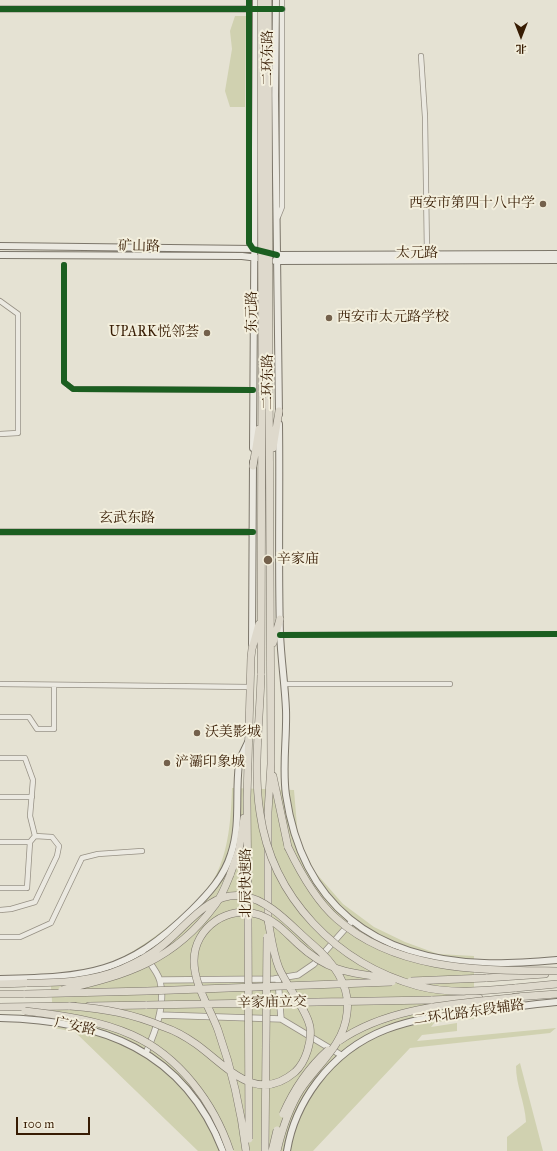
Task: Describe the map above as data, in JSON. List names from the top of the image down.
{
  "streets": {
    "highway": ["二环东路", "北辰快速路", "辛家庙立交"],
    "main road": [
      "矿山路",
      "太元路",
      "东元路",
      "二环北路东段辅路",
      "广安路"
    ],
    "street": ["玄武东路"]
  },
  "crossings": [
    ["二环东路", "北辰快速路"],
    ["二环东路", "辛家庙立交"],
    ["矿山路", "太元路"],
    ["矿山路", "东元路"],
    ["太元路", "东元路"],
    ["东元路", "玄武东路"],
    ["东元路", "北辰快速路"],
    ["北辰快速路", "辛家庙立交"]
  ],
  "places": [
    "西安市第四十八中学",
    "西安市太元路学校",
    "UPARK悦邻荟",
    "辛家庙",
    "沃美影城",
    "浐灞印象城"
  ],
  "scale_bar": "100 m",
  "north": "bottom"
}
